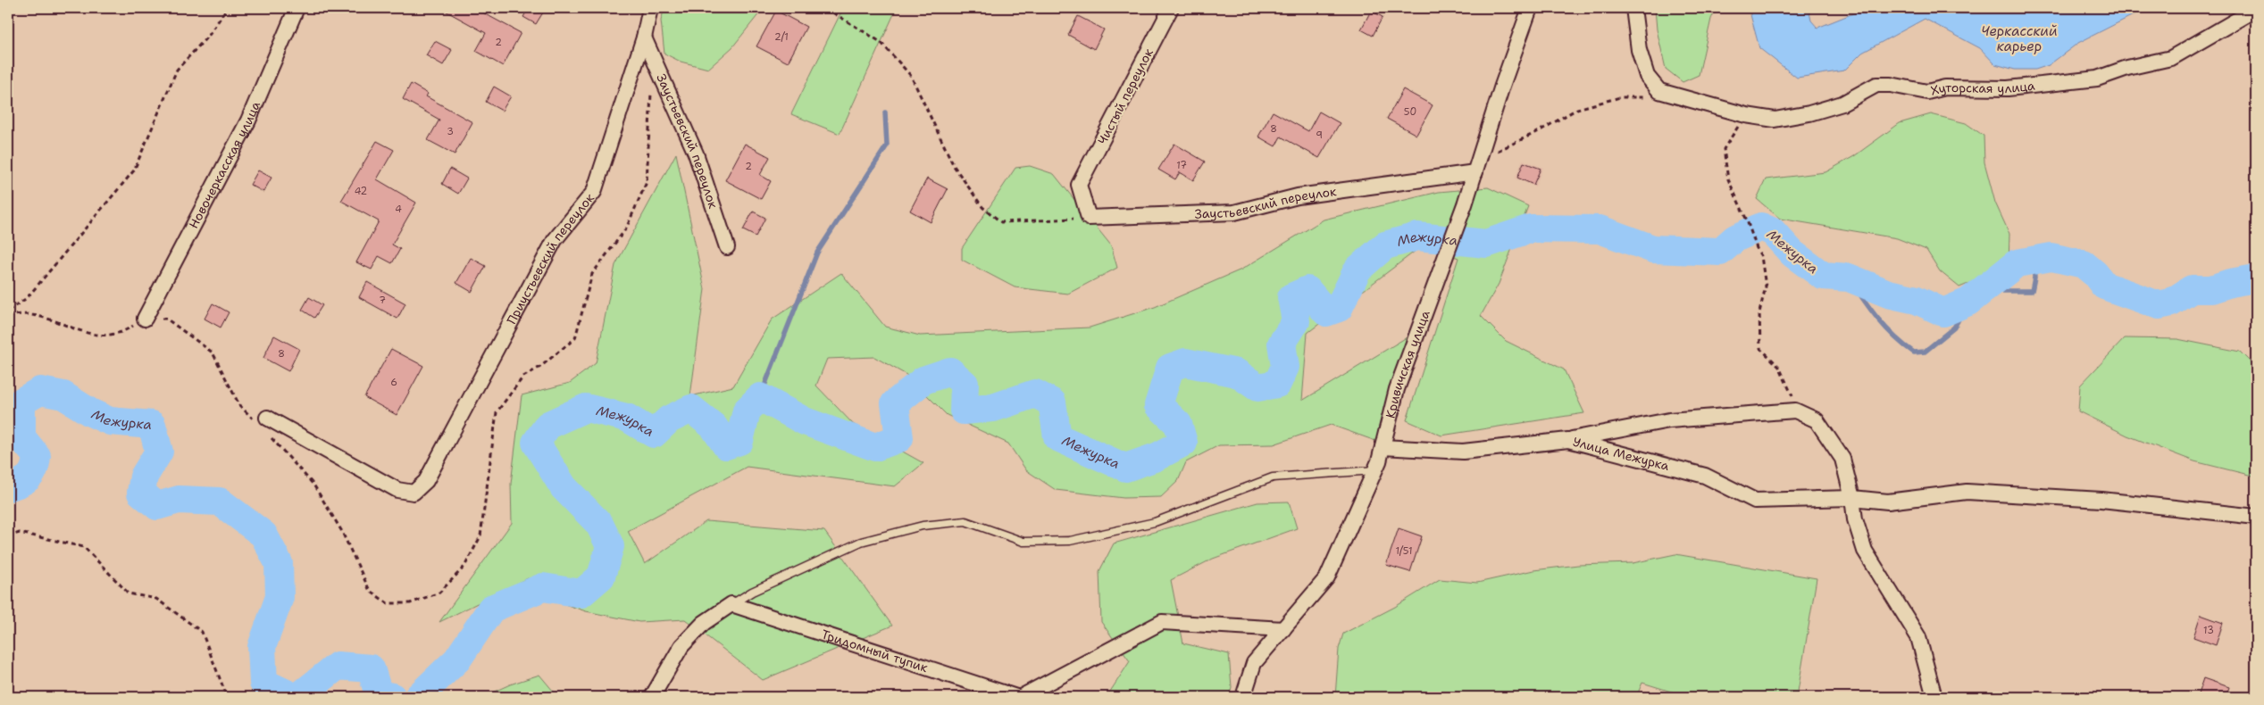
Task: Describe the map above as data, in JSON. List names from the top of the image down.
{
  "streets": {
    "street": [
      "Хуторская улица",
      "Чистый переулок",
      "Заустьевский переулок",
      "Новочеркасская улица",
      "Приустьевский переулок",
      "Кривичская улица",
      "Улица Межурка",
      "Тридомный тупик"
    ]
  },
  "crossings": [
    ["Чистый переулок", "Заустьевский переулок"],
    ["Заустьевский переулок", "Приустьевский переулок"],
    ["Заустьевский переулок", "Кривичская улица"],
    ["Кривичская улица", "Улица Межурка"]
  ],
  "water": ["Черкасский карьер", "Межурка"],
  "house_numbers": [
    "2/1",
    "2",
    "50",
    "8",
    "3",
    "9",
    "17",
    "2",
    "42",
    "4",
    "7",
    "8",
    "6",
    "1/51",
    "13"
  ]
}
